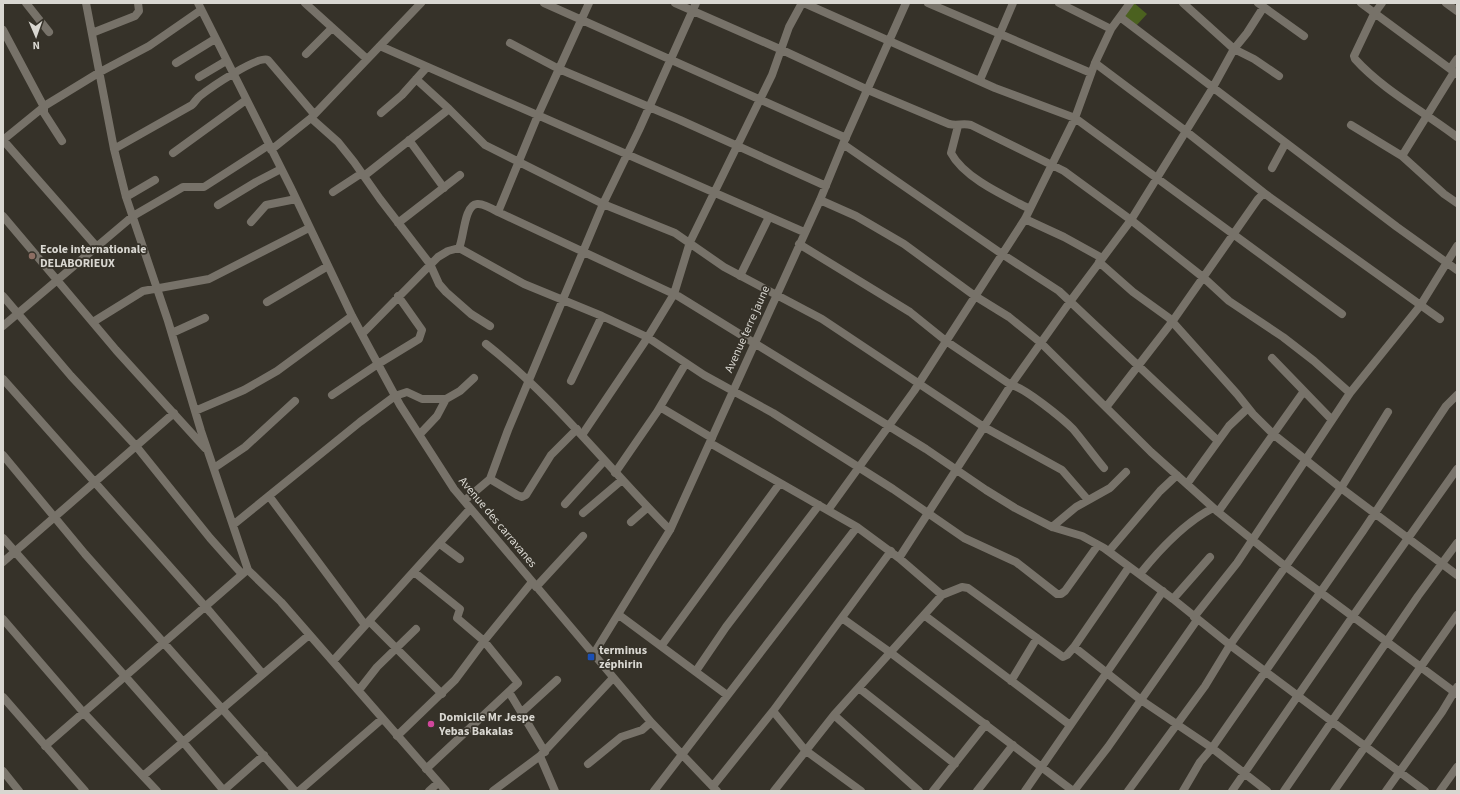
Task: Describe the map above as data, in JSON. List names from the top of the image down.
{
  "streets": {
    "street": ["Avenue terre jaune", "Avenue des carravanes"]
  },
  "crossings": [
    ["Avenue terre jaune", "Avenue des carravanes"]
  ],
  "places": {
    "other": ["Ecole internationale DELABORIEUX", "Domicile Mr Jespe Yebas Bakalas"],
    "transit": ["terminus zéphirin"]
  },
  "north": "bottom"
}
